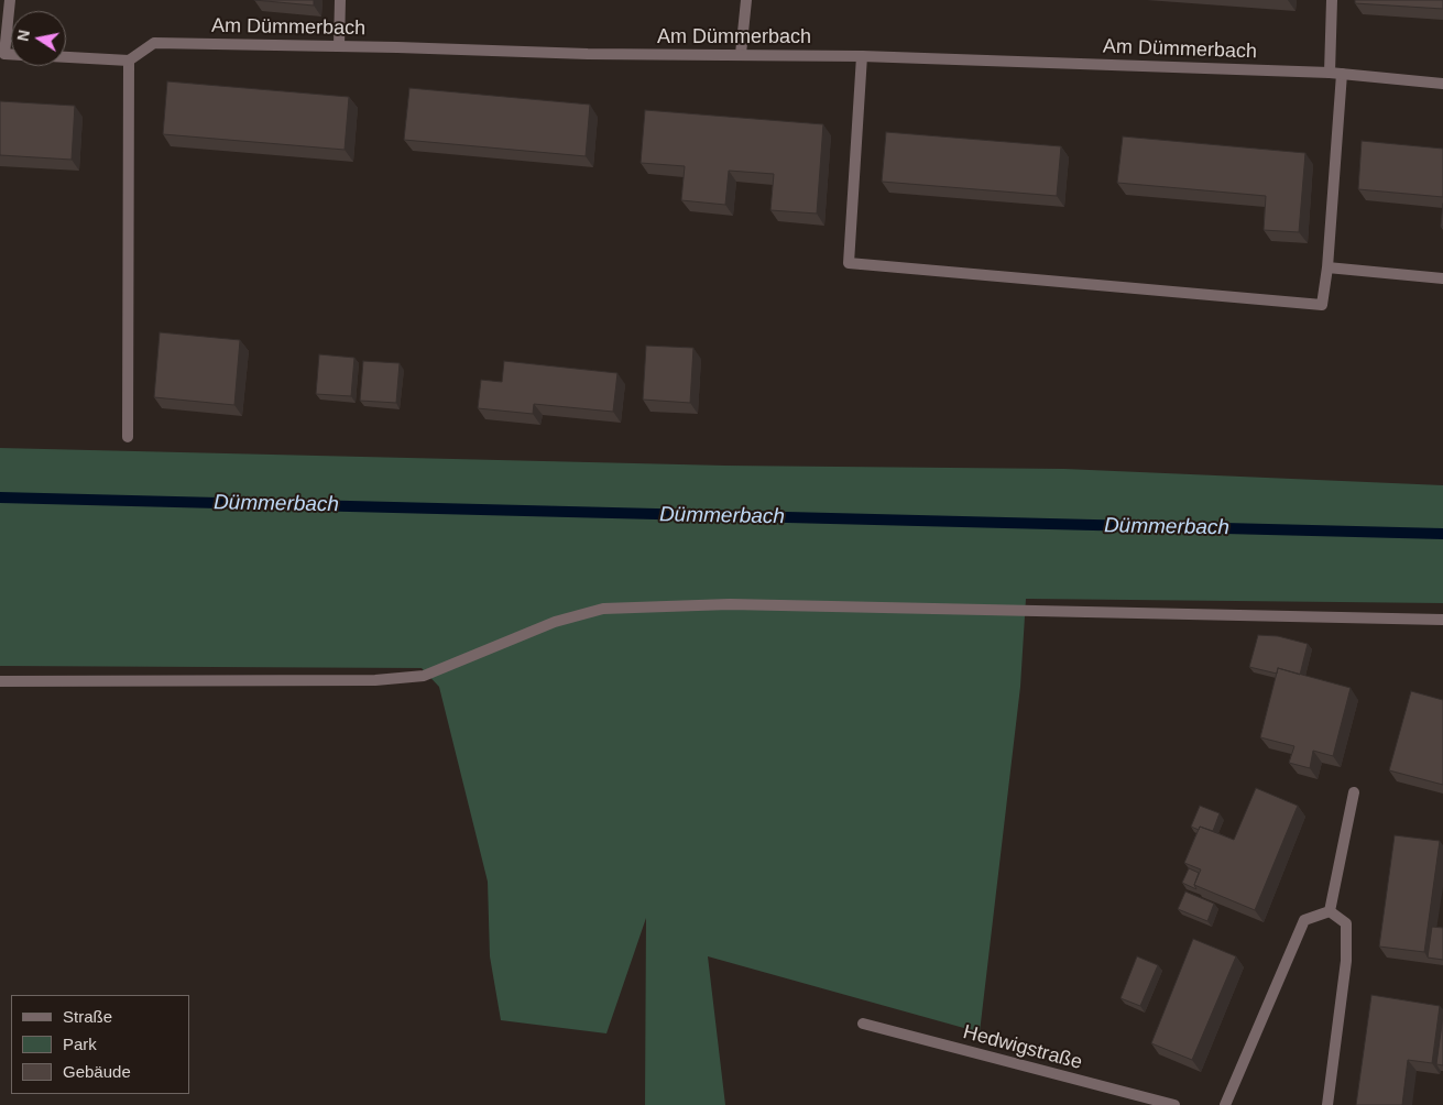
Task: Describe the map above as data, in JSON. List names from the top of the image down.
{
  "streets": {
    "street": ["Am Dümmerbach", "Hedwigstraße"]
  },
  "water": ["Dümmerbach"],
  "legend": ["Straße", "Park", "Gebäude"],
  "north": "left"
}
